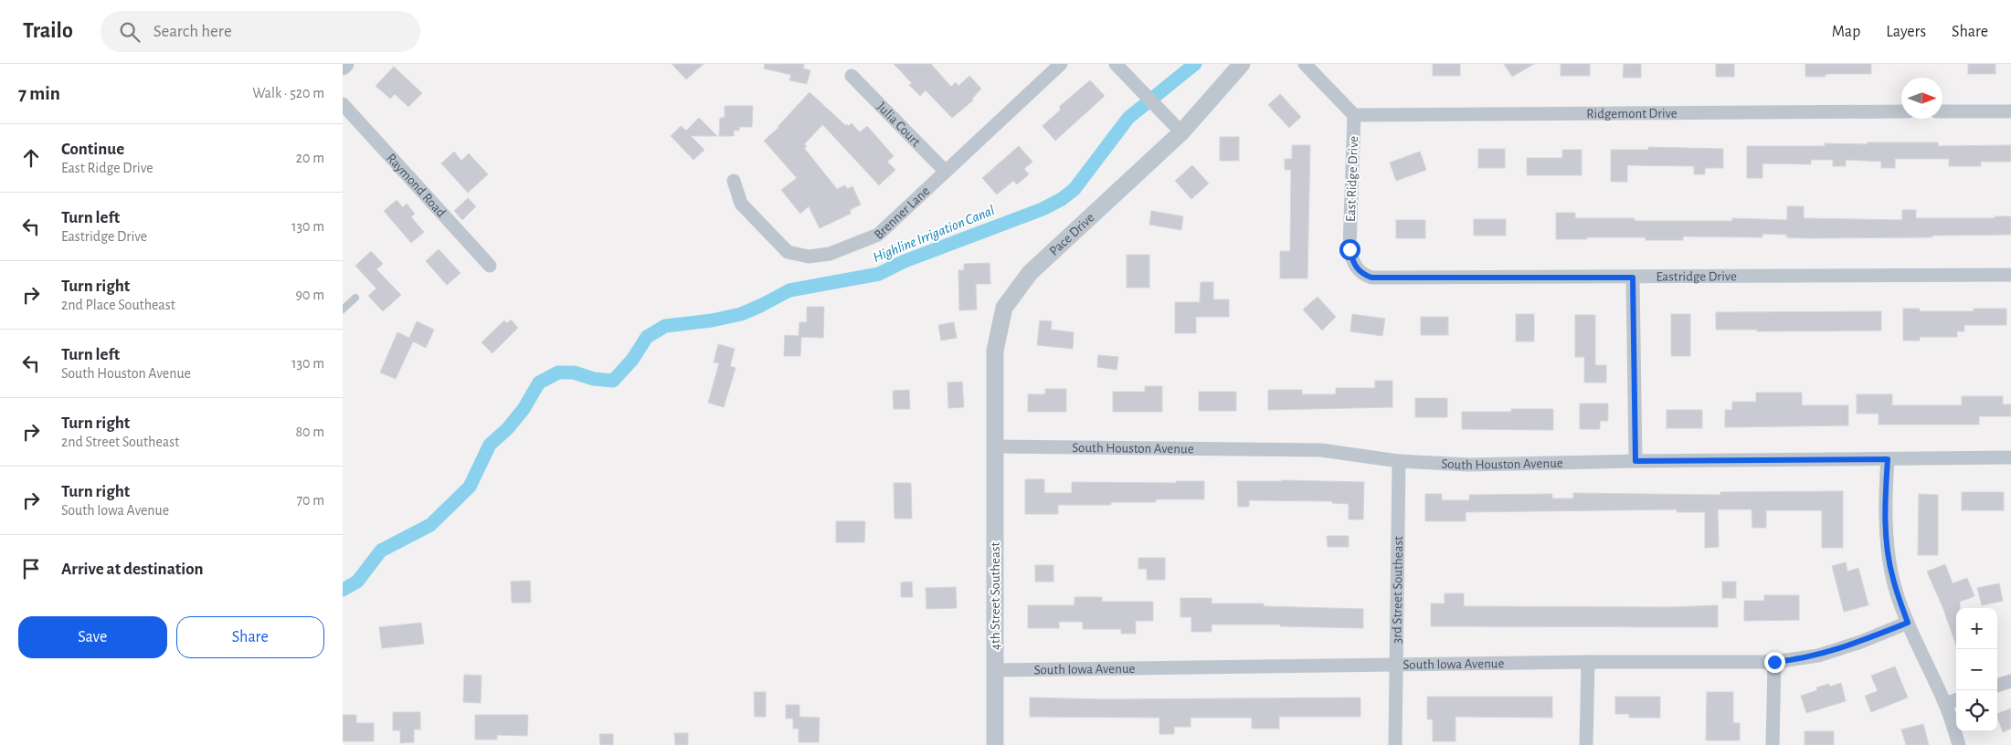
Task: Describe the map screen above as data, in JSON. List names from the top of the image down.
{
  "streets": {
    "street": [
      "Ridgemont Drive",
      "Julia Court",
      "East Ridge Drive",
      "Raymond Road",
      "Brenner Lane",
      "Pace Drive",
      "Eastridge Drive",
      "South Houston Avenue",
      "3rd Street Southeast",
      "4th Street Southeast",
      "South Iowa Avenue"
    ]
  },
  "crossings": [
    ["Ridgemont Drive", "East Ridge Drive"],
    ["Julia Court", "Brenner Lane"],
    ["East Ridge Drive", "Eastridge Drive"],
    ["Pace Drive", "South Houston Avenue"],
    ["Pace Drive", "4th Street Southeast"],
    ["South Houston Avenue", "3rd Street Southeast"],
    ["South Houston Avenue", "4th Street Southeast"],
    ["3rd Street Southeast", "South Iowa Avenue"],
    ["4th Street Southeast", "South Iowa Avenue"]
  ],
  "water": ["Highline Irrigation Canal"],
  "north": "right",
  "page": {
    "header": "Trailo",
    "search": "Search here",
    "nav": ["Map", "Layers", "Share"],
    "heading": ["7 min", "Walk · 520 m"],
    "list": [
      ["Continue", "East Ridge Drive", "20 m"],
      ["Turn left", "Eastridge Drive", "130 m"],
      ["Turn right", "2nd Place Southeast", "90 m"],
      ["Turn left", "South Houston Avenue", "130 m"],
      ["Turn right", "2nd Street Southeast", "80 m"],
      ["Turn right", "South Iowa Avenue", "70 m"],
      "Arrive at destination"
    ],
    "buttons": ["Save", "Share"],
    "map_buttons": ["+", "−"]
  }
}
